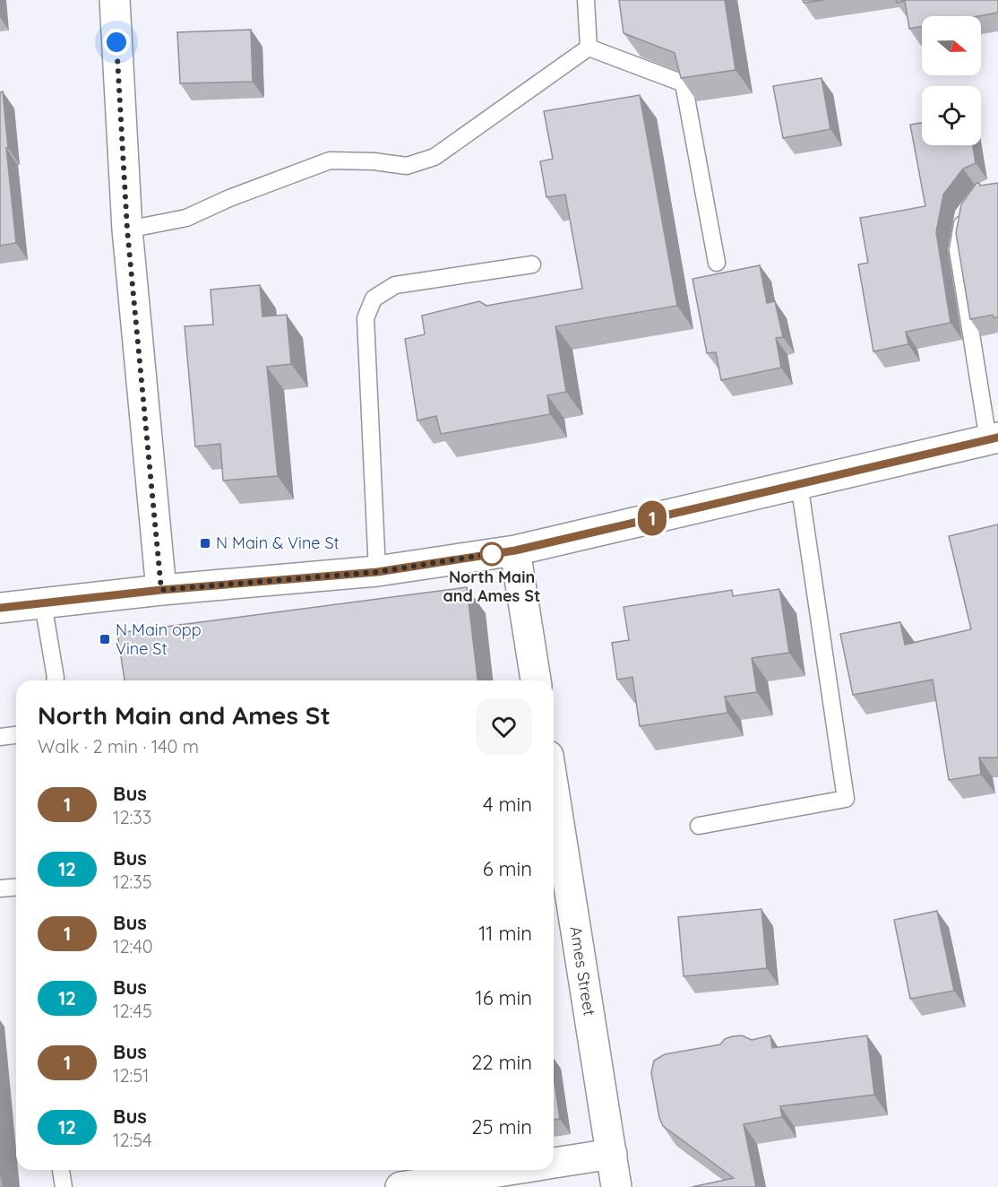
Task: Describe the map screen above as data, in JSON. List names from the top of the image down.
{
  "streets": {
    "street": ["Ames Street"]
  },
  "places": {
    "transit": ["N Main & Vine St", "N Main opp Vine St"],
    "other": ["North Main and Ames St"]
  },
  "lines": ["bus line 1"],
  "north": "right",
  "page": {
    "on_map": "1",
    "heading": ["North Main and Ames St", "Walk · 2 min · 140 m"],
    "list": [
      {
        "mark": "1",
        "name": "Bus",
        "note": "12:33",
        "value": "4 min"
      },
      {
        "mark": "12",
        "name": "Bus",
        "note": "12:35",
        "value": "6 min"
      },
      {
        "mark": "1",
        "name": "Bus",
        "note": "12:40",
        "value": "11 min"
      },
      {
        "mark": "12",
        "name": "Bus",
        "note": "12:45",
        "value": "16 min"
      },
      {
        "mark": "1",
        "name": "Bus",
        "note": "12:51",
        "value": "22 min"
      },
      {
        "mark": "12",
        "name": "Bus",
        "note": "12:54",
        "value": "25 min"
      }
    ]
  }
}
